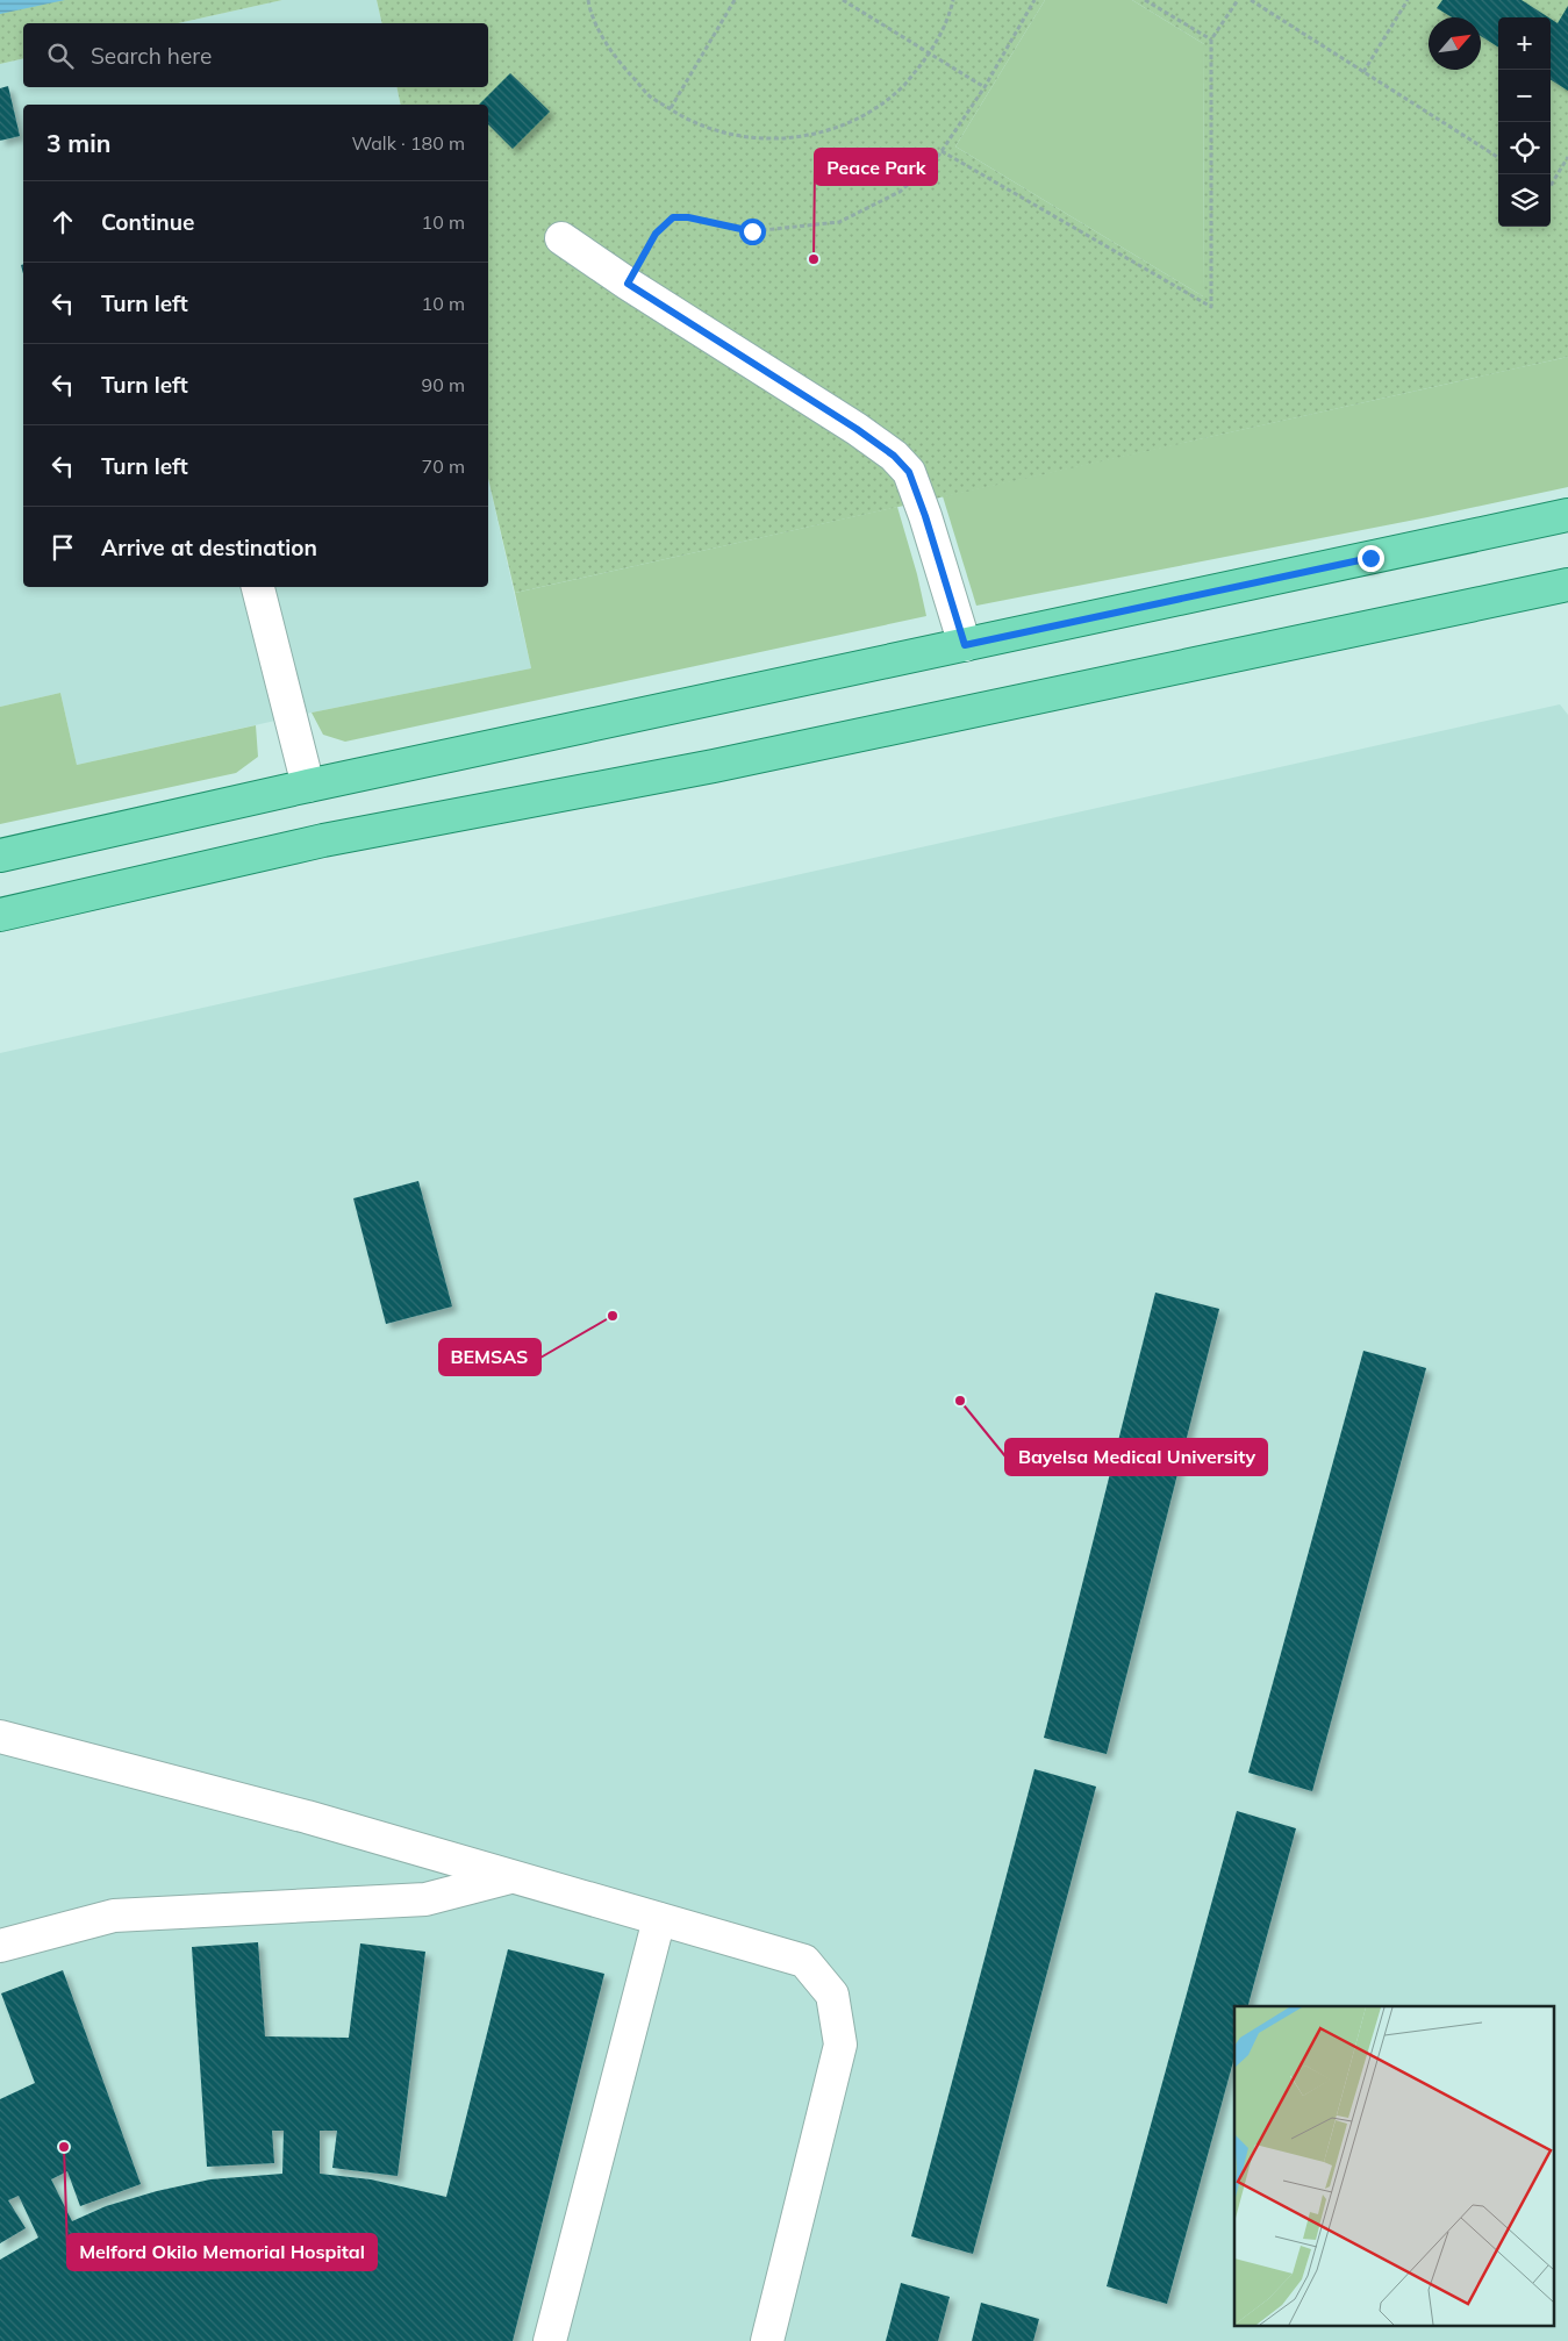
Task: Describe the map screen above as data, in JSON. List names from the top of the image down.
{
  "places": [
    "Peace Park",
    "BEMSAS",
    "Bayelsa Medical University",
    "Melford Okilo Memorial Hospital"
  ],
  "north": "top right",
  "page": {
    "map_buttons": ["+", "−"],
    "search": "Search here",
    "heading": ["3 min", "Walk · 180 m"],
    "list": [
      ["Continue", "10 m"],
      ["Turn left", "10 m"],
      ["Turn left", "90 m"],
      ["Turn left", "70 m"],
      "Arrive at destination"
    ]
  }
}
